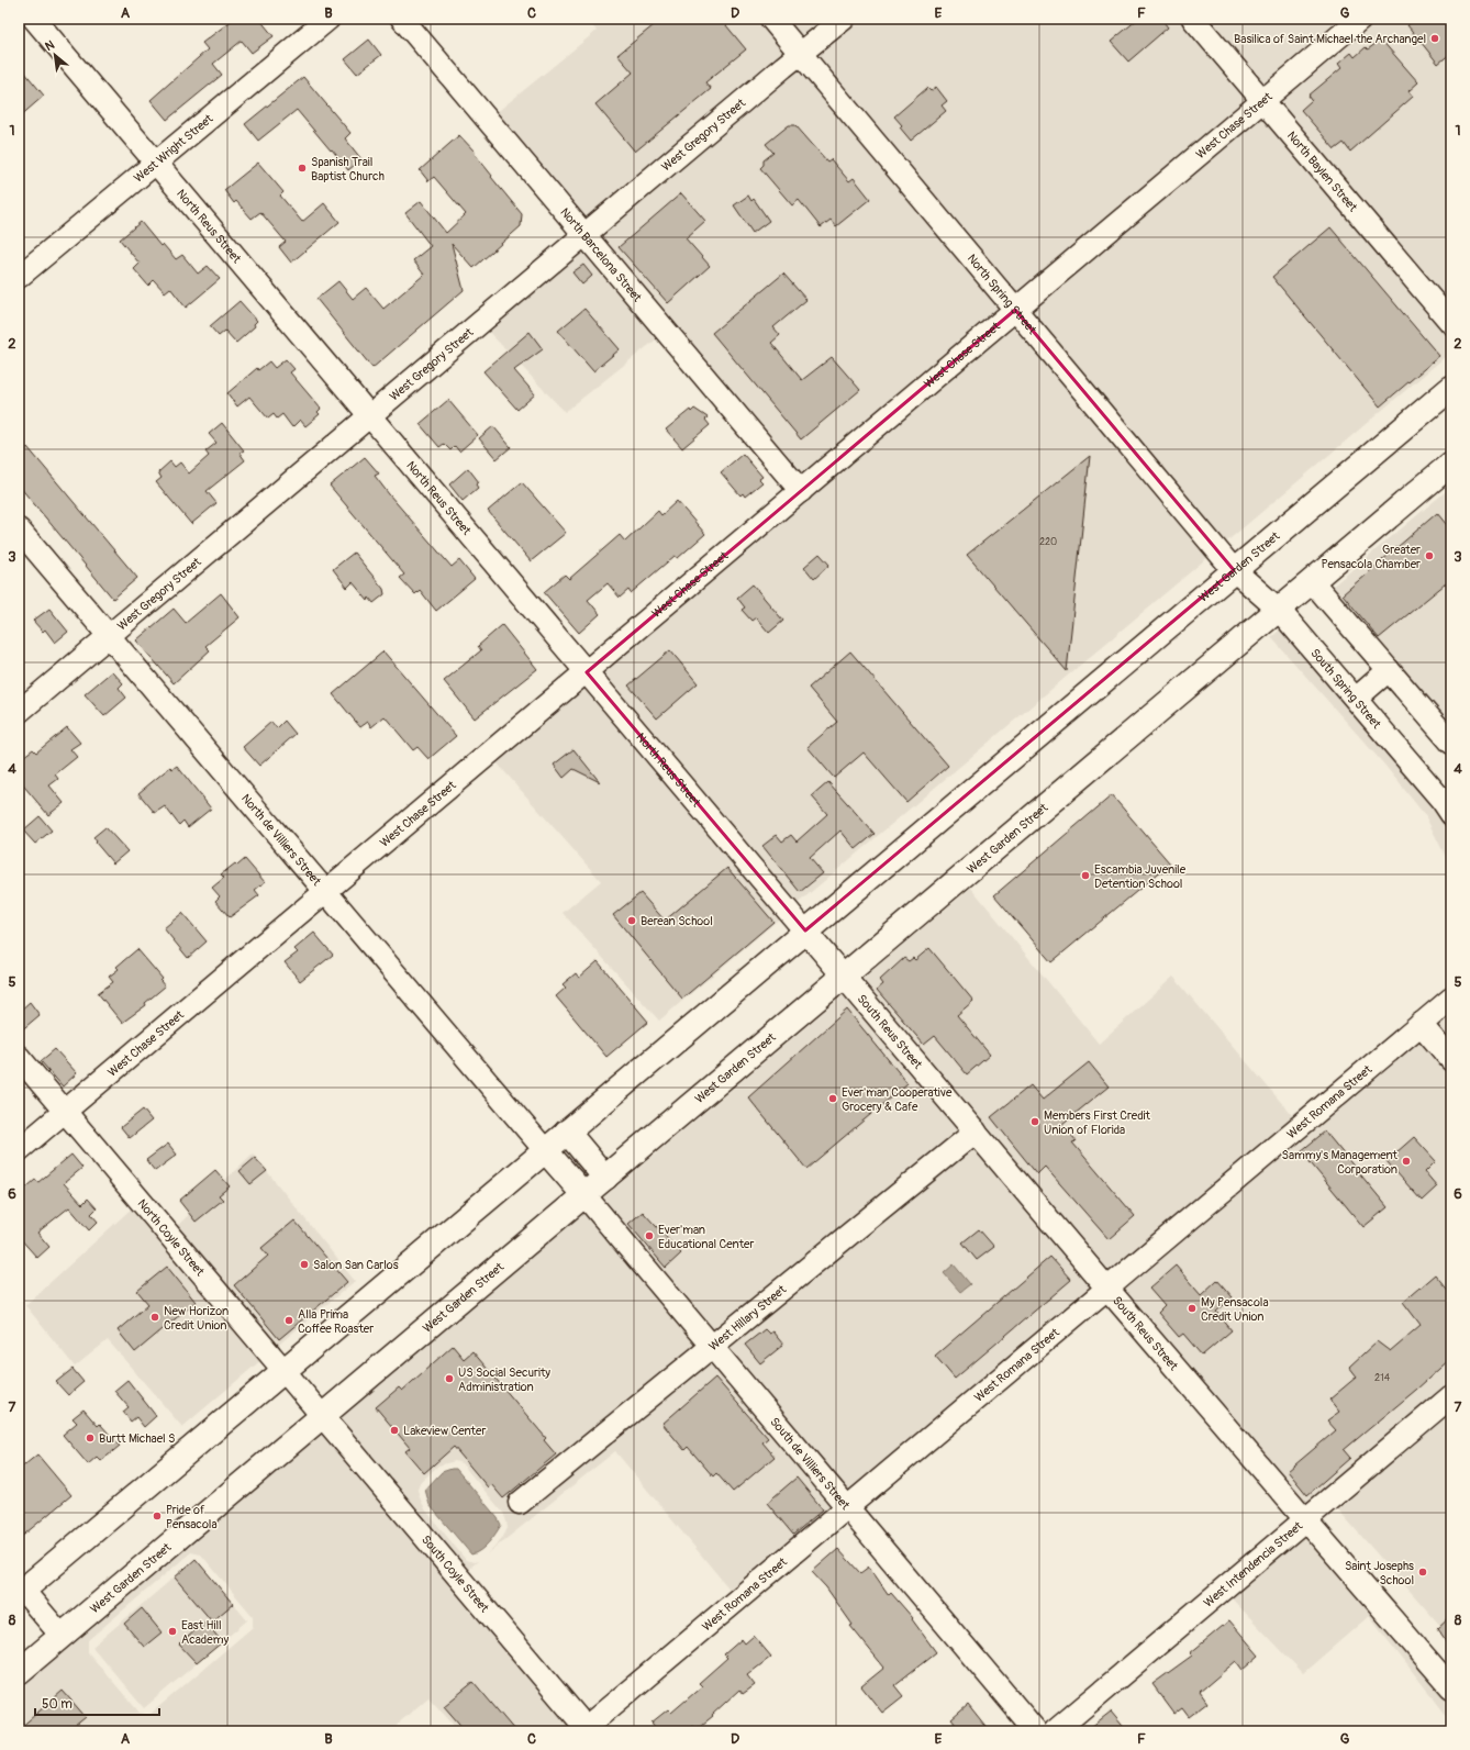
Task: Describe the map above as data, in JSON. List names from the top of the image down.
{
  "streets": {
    "main road": ["West Garden Street"],
    "street": [
      "West Chase Street",
      "West Gregory Street",
      "West Wright Street",
      "North Baylen Street",
      "North Reus Street",
      "North Barcelona Street",
      "North Spring Street",
      "South Spring Street",
      "North de Villiers Street",
      "South Reus Street",
      "West Romana Street",
      "North Coyle Street",
      "West Hillary Street",
      "South de Villiers Street",
      "West Intendencia Street",
      "South Coyle Street"
    ]
  },
  "crossings": [
    ["West Chase Street", "North Baylen Street"],
    ["West Chase Street", "North Reus Street"],
    ["West Chase Street", "North Barcelona Street"],
    ["West Chase Street", "North Spring Street"],
    ["West Chase Street", "North de Villiers Street"],
    ["West Chase Street", "North Coyle Street"],
    ["West Gregory Street", "North Reus Street"],
    ["West Gregory Street", "North Barcelona Street"],
    ["West Gregory Street", "North Spring Street"],
    ["West Gregory Street", "North de Villiers Street"],
    ["West Wright Street", "North Reus Street"],
    ["North Reus Street", "West Garden Street"],
    ["North Reus Street", "South Reus Street"],
    ["North Spring Street", "West Garden Street"],
    ["North Spring Street", "South Spring Street"],
    ["West Garden Street", "South Spring Street"],
    ["West Garden Street", "North de Villiers Street"],
    ["West Garden Street", "South Reus Street"],
    ["West Garden Street", "North Coyle Street"],
    ["West Garden Street", "South de Villiers Street"],
    ["West Garden Street", "South Coyle Street"],
    ["South Reus Street", "West Romana Street"],
    ["South Reus Street", "West Hillary Street"],
    ["South Reus Street", "West Intendencia Street"],
    ["West Romana Street", "South de Villiers Street"],
    ["West Romana Street", "South Coyle Street"],
    ["North Coyle Street", "South Coyle Street"],
    ["West Hillary Street", "South de Villiers Street"]
  ],
  "places": [
    "Basilica of Saint Michael the Archangel",
    "Spanish Trail Baptist Church",
    "Greater Pensacola Chamber",
    "Escambia Juvenile Detention School",
    "Berean School",
    "Ever'man Cooperative Grocery & Cafe",
    "Members First Credit Union of Florida",
    "Sammy's Management Corporation",
    "Ever'man Educational Center",
    "Salon San Carlos",
    "My Pensacola Credit Union",
    "New Horizon Credit Union",
    "Alla Prima Coffee Roaster",
    "US Social Security Administration",
    "Lakeview Center",
    "Burtt Michael S",
    "Pride of Pensacola",
    "Saint Josephs School",
    "East Hill Academy"
  ],
  "house_numbers": ["220", "214"],
  "scale_bar": "50 m",
  "north": "top left",
  "grid": {
    "columns": [
      "A",
      "B",
      "C",
      "D",
      "E",
      "F",
      "G"
    ],
    "rows": [
      "1",
      "2",
      "3",
      "4",
      "5",
      "6",
      "7",
      "8"
    ]
  }
}
